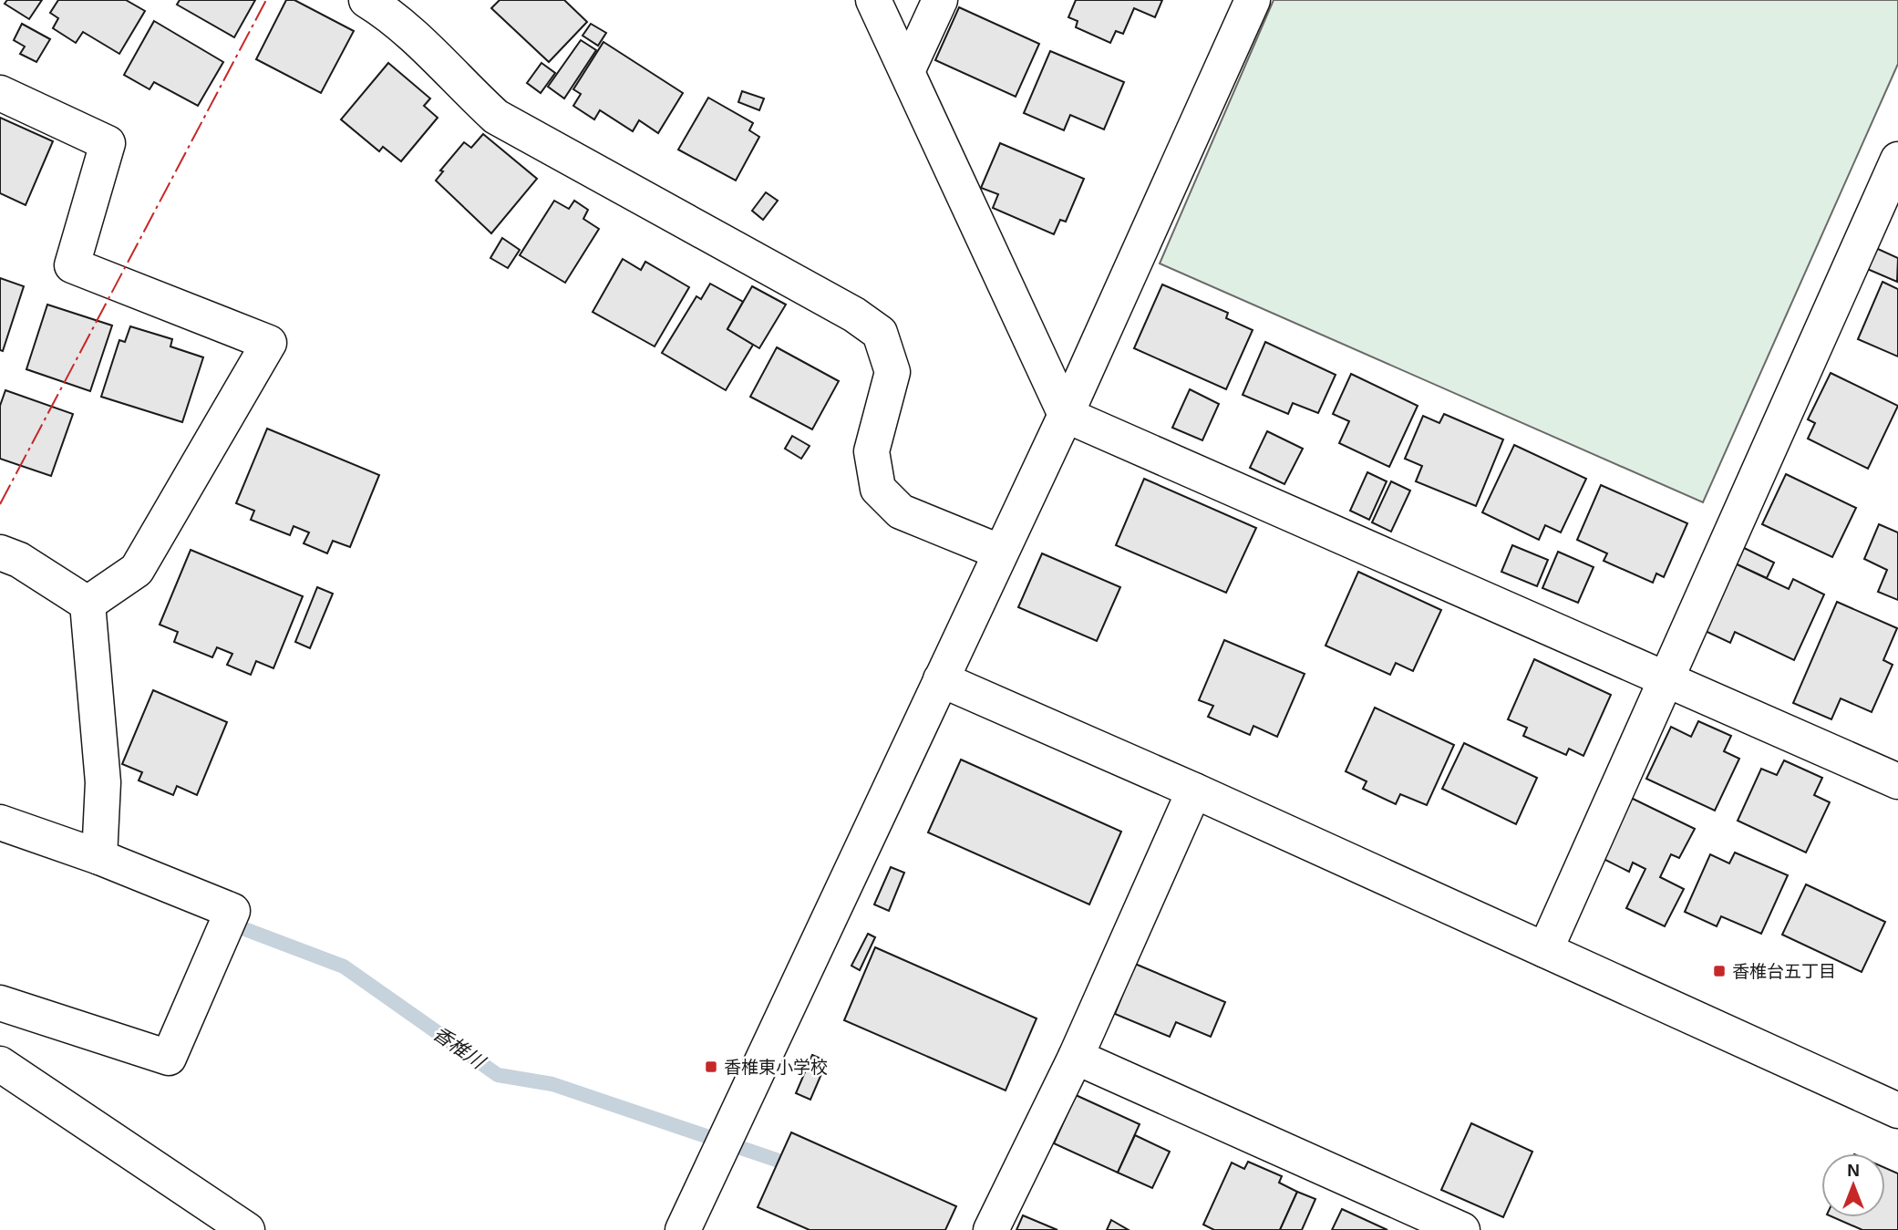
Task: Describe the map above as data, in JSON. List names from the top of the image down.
{
  "water": ["香椎川"],
  "places": {
    "transit": ["香椎台五丁目", "香椎東小学校"]
  },
  "north": "top"
}
